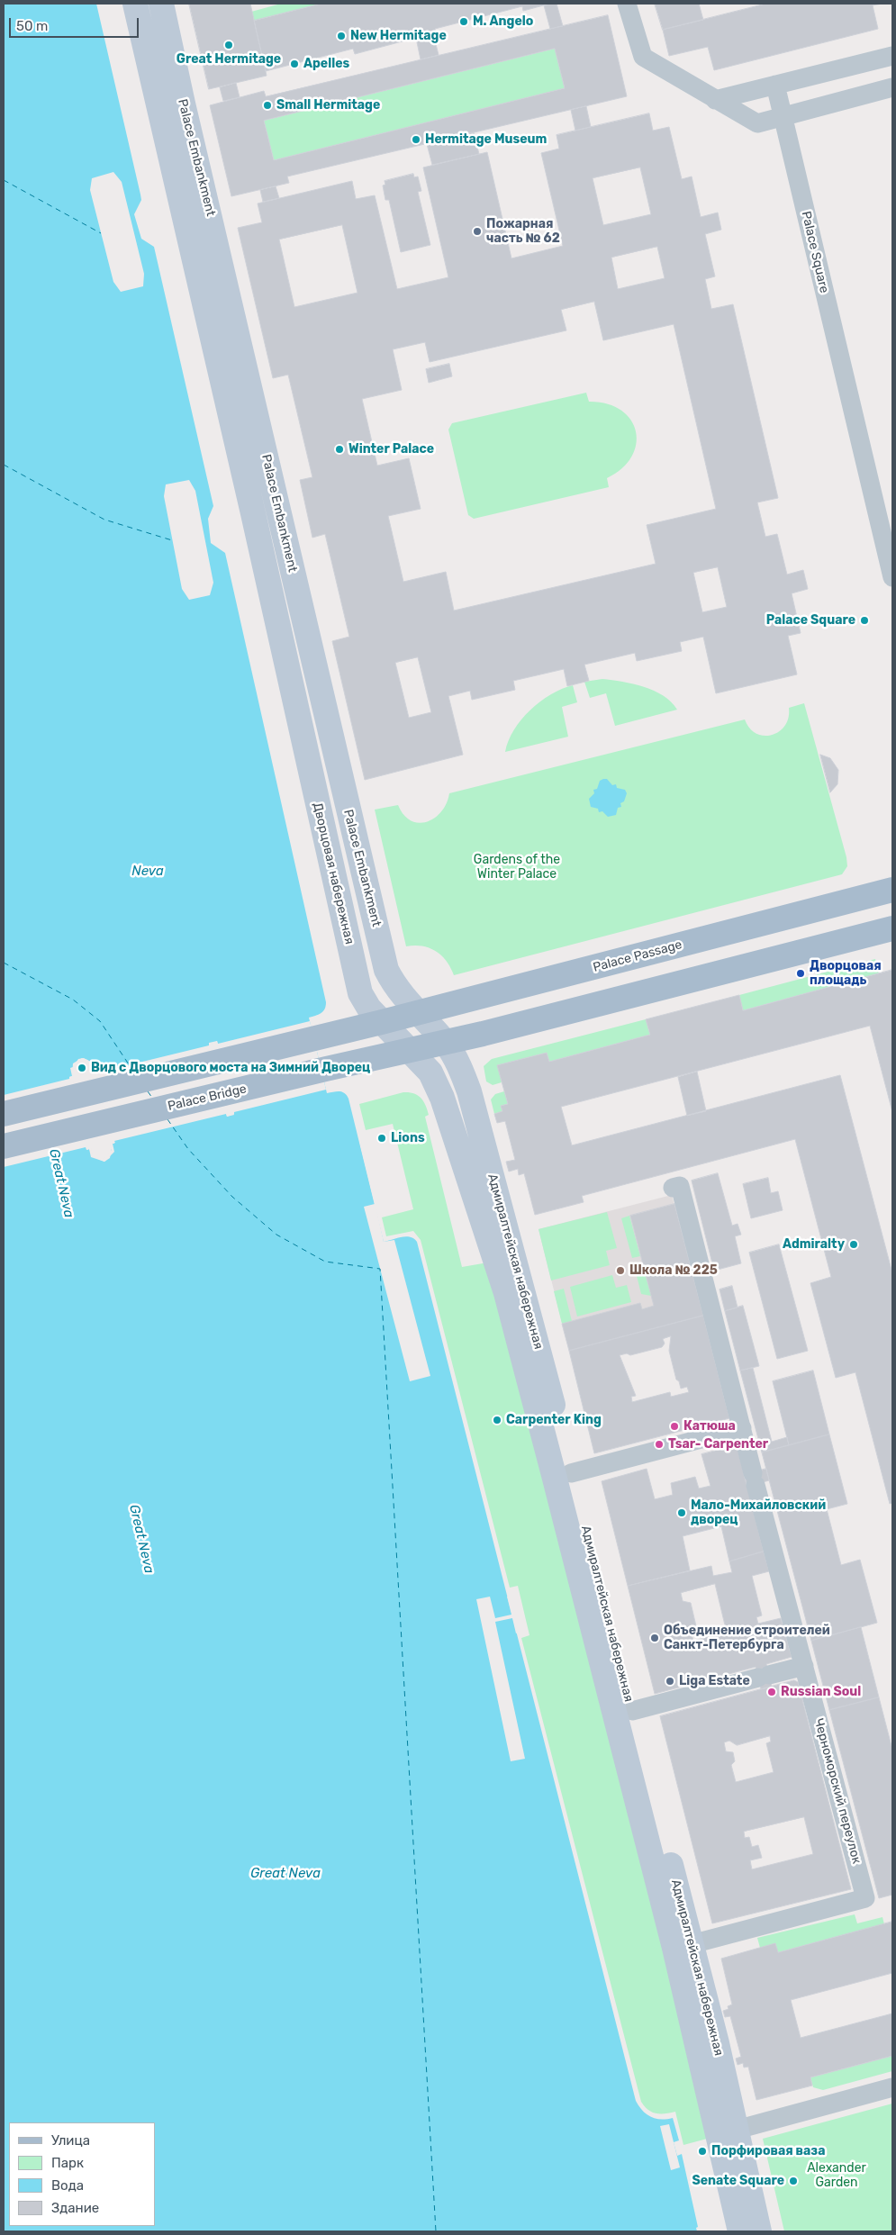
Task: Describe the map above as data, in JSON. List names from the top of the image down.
{
  "streets": {
    "main road": [
      "Palace Embankment",
      "Дворцовая набережная",
      "Palace Passage",
      "Palace Bridge",
      "Адмиралтейская набережная"
    ],
    "street": ["Palace Square", "Черноморский переулок"]
  },
  "crossings": [
    ["Palace Embankment", "Palace Passage"],
    ["Palace Embankment", "Адмиралтейская набережная"],
    ["Дворцовая набережная", "Palace Passage"],
    ["Дворцовая набережная", "Адмиралтейская набережная"],
    ["Palace Passage", "Адмиралтейская набережная"],
    ["Palace Bridge", "Адмиралтейская набережная"],
    ["Адмиралтейская набережная", "Черноморский переулок"]
  ],
  "water": ["Neva", "Great Neva"],
  "parks": ["Gardens of the Winter Palace", "Alexander Garden"],
  "places": [
    "M. Angelo",
    "New Hermitage",
    "Great Hermitage",
    "Apelles",
    "Small Hermitage",
    "Hermitage Museum",
    "Пожарная часть № 62",
    "Winter Palace",
    "Palace Square",
    "Дворцовая площадь",
    "Вид с Дворцового моста на Зимний Дворец",
    "Lions",
    "Admiralty",
    "Школа № 225",
    "Carpenter King",
    "Катюша",
    "Tsar- Carpenter",
    "Мало-Михайловский дворец",
    "Объединение строителей Санкт-Петербурга",
    "Liga Estate",
    "Russian Soul",
    "Порфировая ваза",
    "Senate Square"
  ],
  "legend": [
    "Улица",
    "Парк",
    "Вода",
    "Здание"
  ],
  "scale_bar": "50 m"
}
